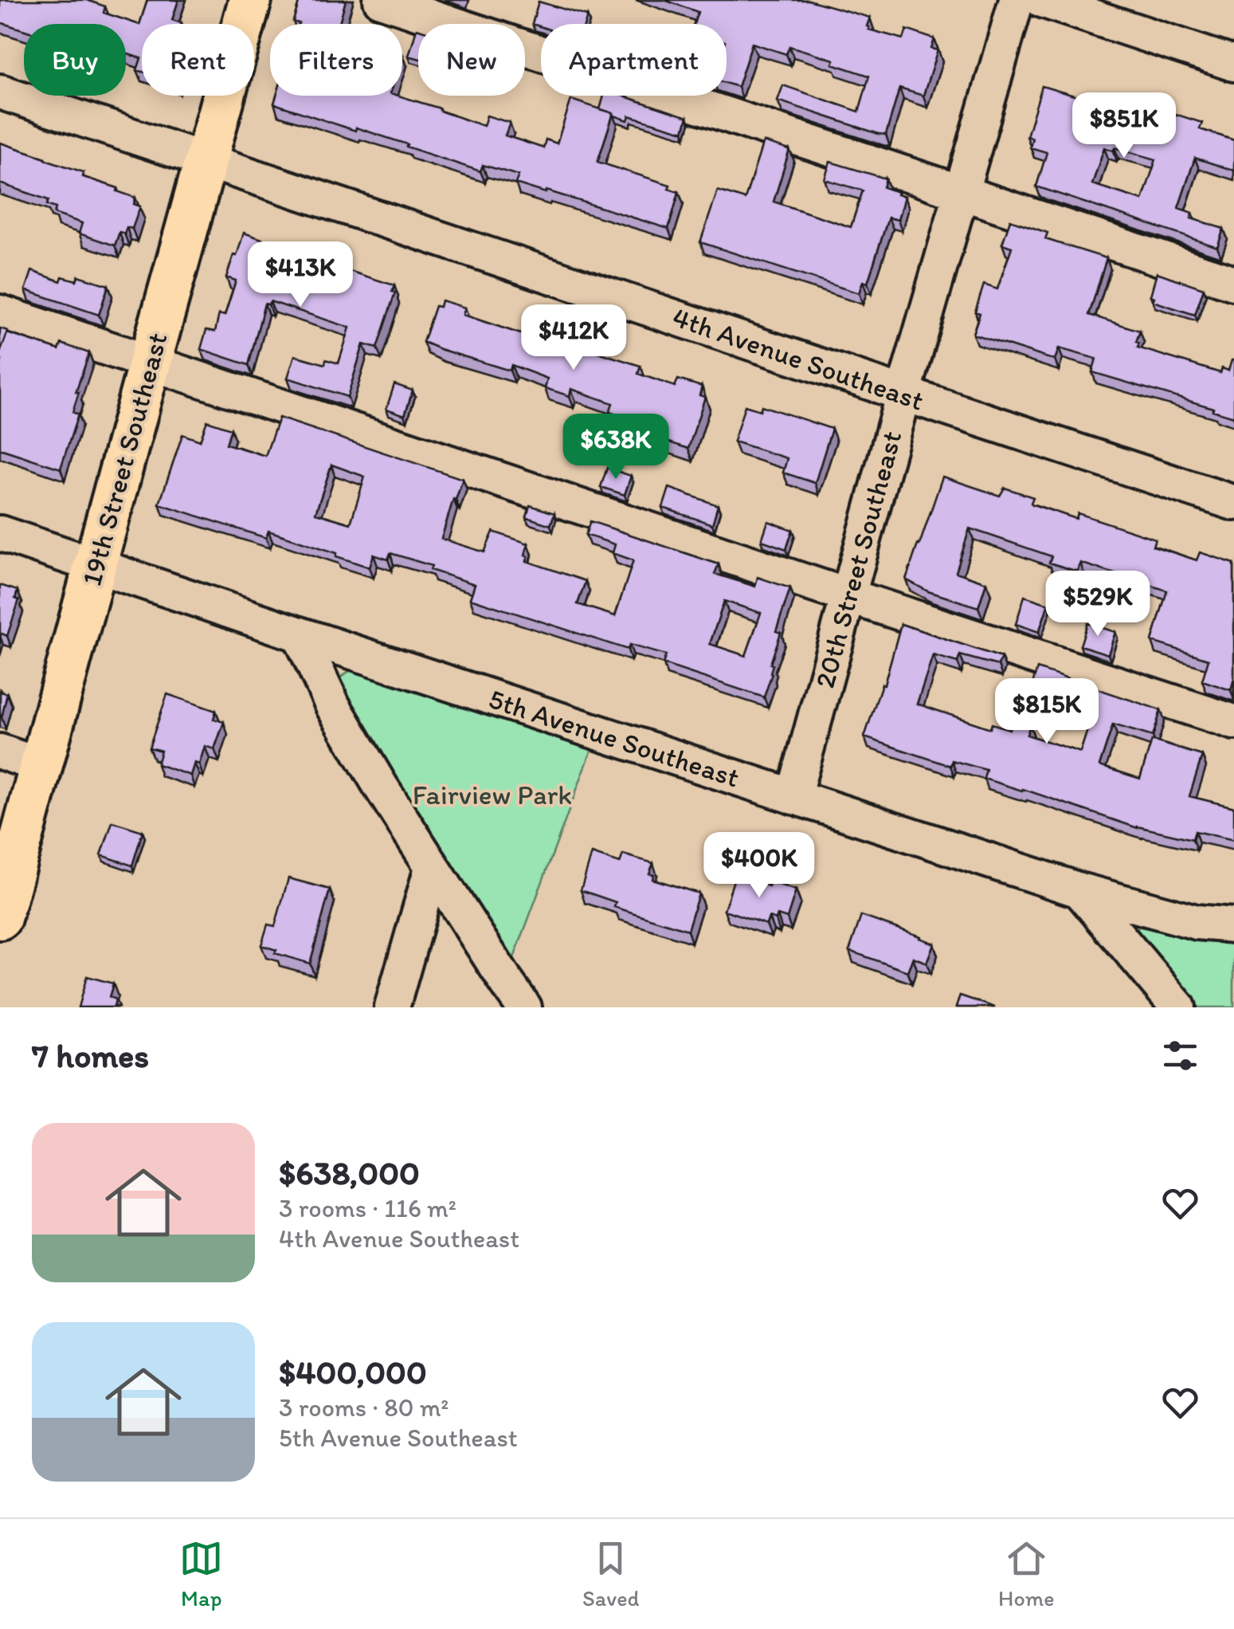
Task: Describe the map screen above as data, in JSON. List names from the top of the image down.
{
  "streets": {
    "main road": ["19th Street Southeast"],
    "street": ["4th Avenue Southeast", "20th Street Southeast", "5th Avenue Southeast"]
  },
  "crossings": [
    ["4th Avenue Southeast", "19th Street Southeast"],
    ["4th Avenue Southeast", "20th Street Southeast"],
    ["19th Street Southeast", "5th Avenue Southeast"],
    ["20th Street Southeast", "5th Avenue Southeast"]
  ],
  "parks": ["Fairview Park"],
  "page": {
    "chip": [
      "Buy",
      "Rent",
      "Filters",
      "New",
      "Apartment"
    ],
    "price": [
      "$851K",
      "$413K",
      "$412K",
      "$638K",
      "$529K",
      "$815K",
      "$400K"
    ],
    "heading": "7 homes",
    "list": [
      {
        "name": "$638,000",
        "note": "3 rooms · 116 m² · 4th Avenue Southeast"
      },
      {
        "name": "$400,000",
        "note": "3 rooms · 80 m² · 5th Avenue Southeast"
      }
    ],
    "tabs": ["Map", "Saved", "Home"]
  }
}
